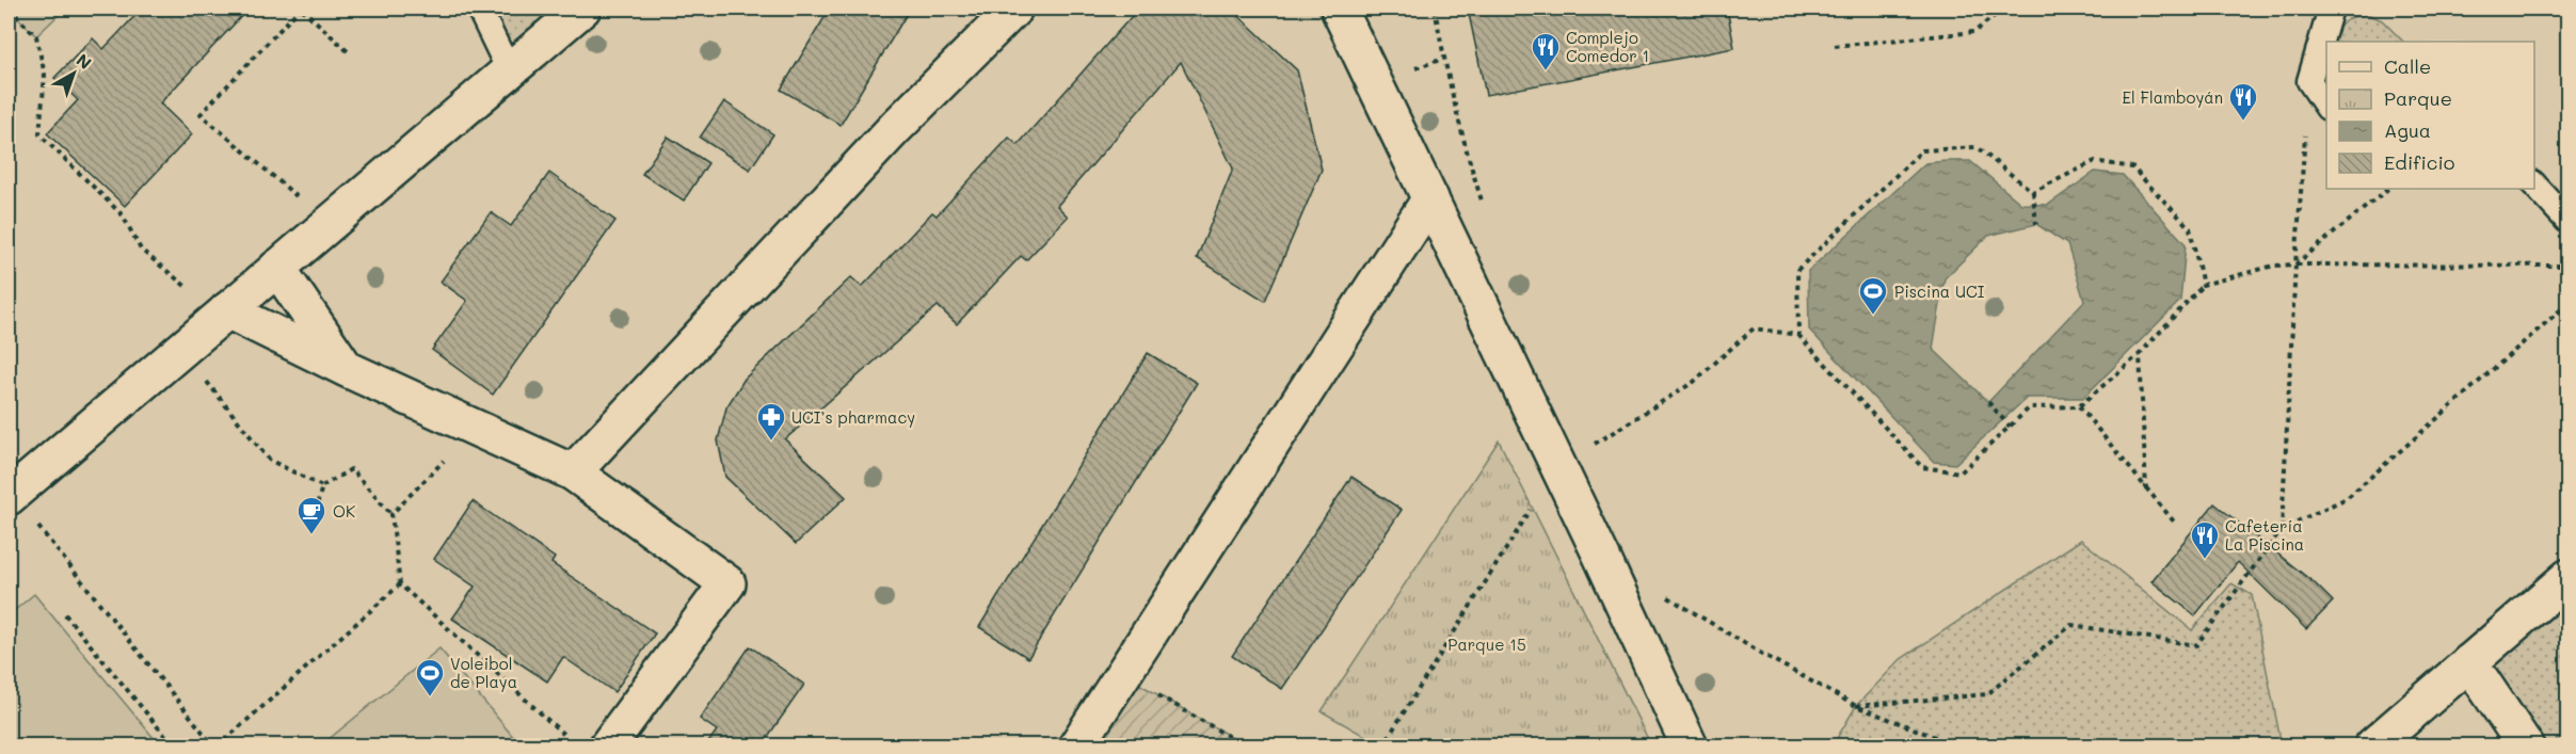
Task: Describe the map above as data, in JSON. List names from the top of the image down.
{
  "parks": ["Parque 15"],
  "places": {
    "restaurant": ["Complejo Comedor 1", "El Flamboyán", "Cafetería La Piscina"],
    "sports": ["Piscina UCI", "Voleibol de Playa"],
    "pharmacy": ["UCI’s pharmacy"],
    "cafe": ["OK"]
  },
  "legend": [
    "Calle",
    "Parque",
    "Agua",
    "Edificio"
  ],
  "north": "top right"
}
